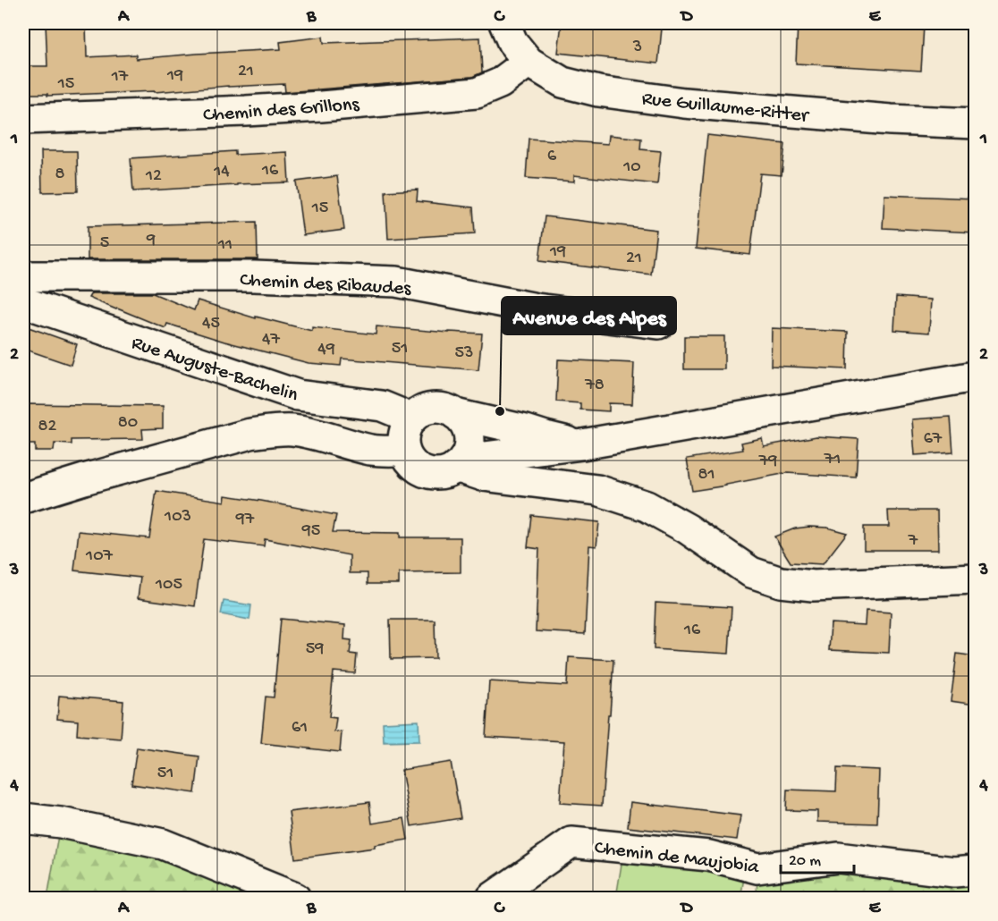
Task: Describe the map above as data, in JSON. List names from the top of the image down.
{
  "streets": {
    "street": [
      "Rue Guillaume-Ritter",
      "Chemin des Grillons",
      "Chemin des Ribaudes",
      "Rue Auguste-Bachelin",
      "Chemin de Maujobia"
    ]
  },
  "crossings": [
    ["Rue Guillaume-Ritter", "Chemin des Grillons"]
  ],
  "places": ["Avenue des Alpes"],
  "house_numbers": [
    "3",
    "21",
    "19",
    "17",
    "15",
    "6",
    "10",
    "16",
    "14",
    "8",
    "12",
    "15",
    "9",
    "5",
    "11",
    "19",
    "21",
    "45",
    "47",
    "51",
    "49",
    "53",
    "78",
    "80",
    "82",
    "67",
    "71",
    "79",
    "81",
    "103",
    "97",
    "95",
    "7",
    "107",
    "105",
    "16",
    "59",
    "61",
    "51"
  ],
  "scale_bar": "20 m",
  "grid": {
    "columns": [
      "A",
      "B",
      "C",
      "D",
      "E"
    ],
    "rows": [
      "1",
      "2",
      "3",
      "4"
    ]
  }
}
